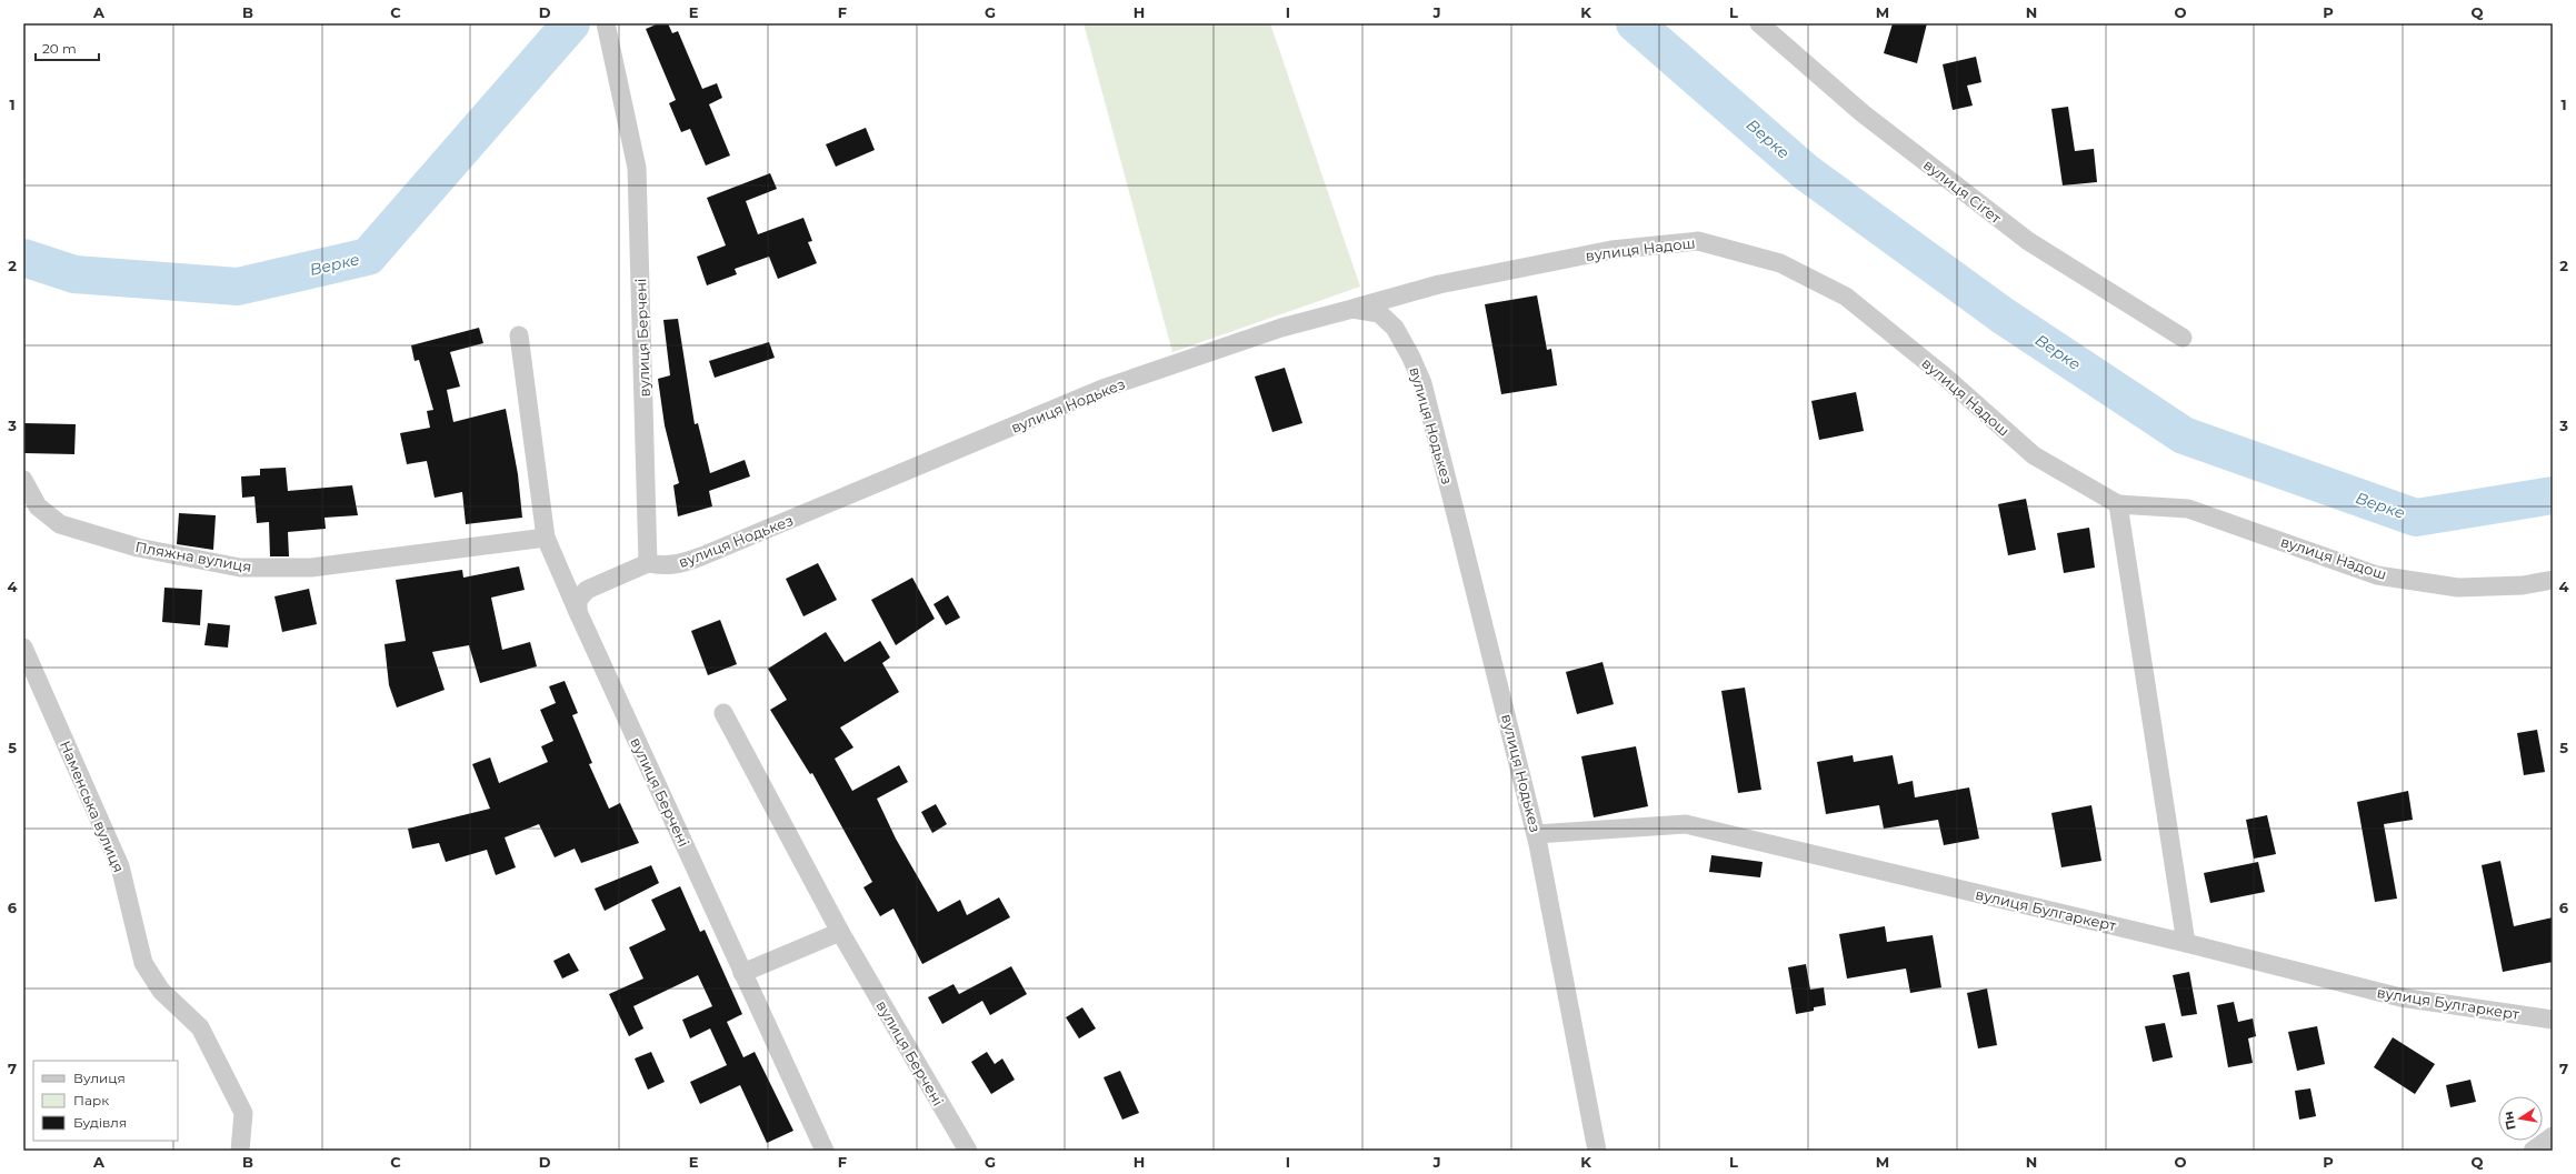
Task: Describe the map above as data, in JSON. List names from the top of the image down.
{
  "streets": {
    "street": [
      "вулиця Сіґет",
      "вулиця Надош",
      "вулиця Берчені",
      "вулиця Нодькез",
      "Пляжна вулиця",
      "Наменська вулиця",
      "вулиця Булгаркерт"
    ]
  },
  "crossings": [
    ["вулиця Надош", "вулиця Нодькез"],
    ["вулиця Берчені", "вулиця Нодькез"],
    ["вулиця Берчені", "Пляжна вулиця"],
    ["вулиця Нодькез", "вулиця Булгаркерт"]
  ],
  "water": ["Верке"],
  "legend": ["Вулиця", "Парк", "Будівля"],
  "scale_bar": "20 m",
  "north": "left",
  "grid": {
    "columns": [
      "A",
      "B",
      "C",
      "D",
      "E",
      "F",
      "G",
      "H",
      "I",
      "J",
      "K",
      "L",
      "M",
      "N",
      "O",
      "P",
      "Q"
    ],
    "rows": [
      "1",
      "2",
      "3",
      "4",
      "5",
      "6",
      "7"
    ]
  }
}
